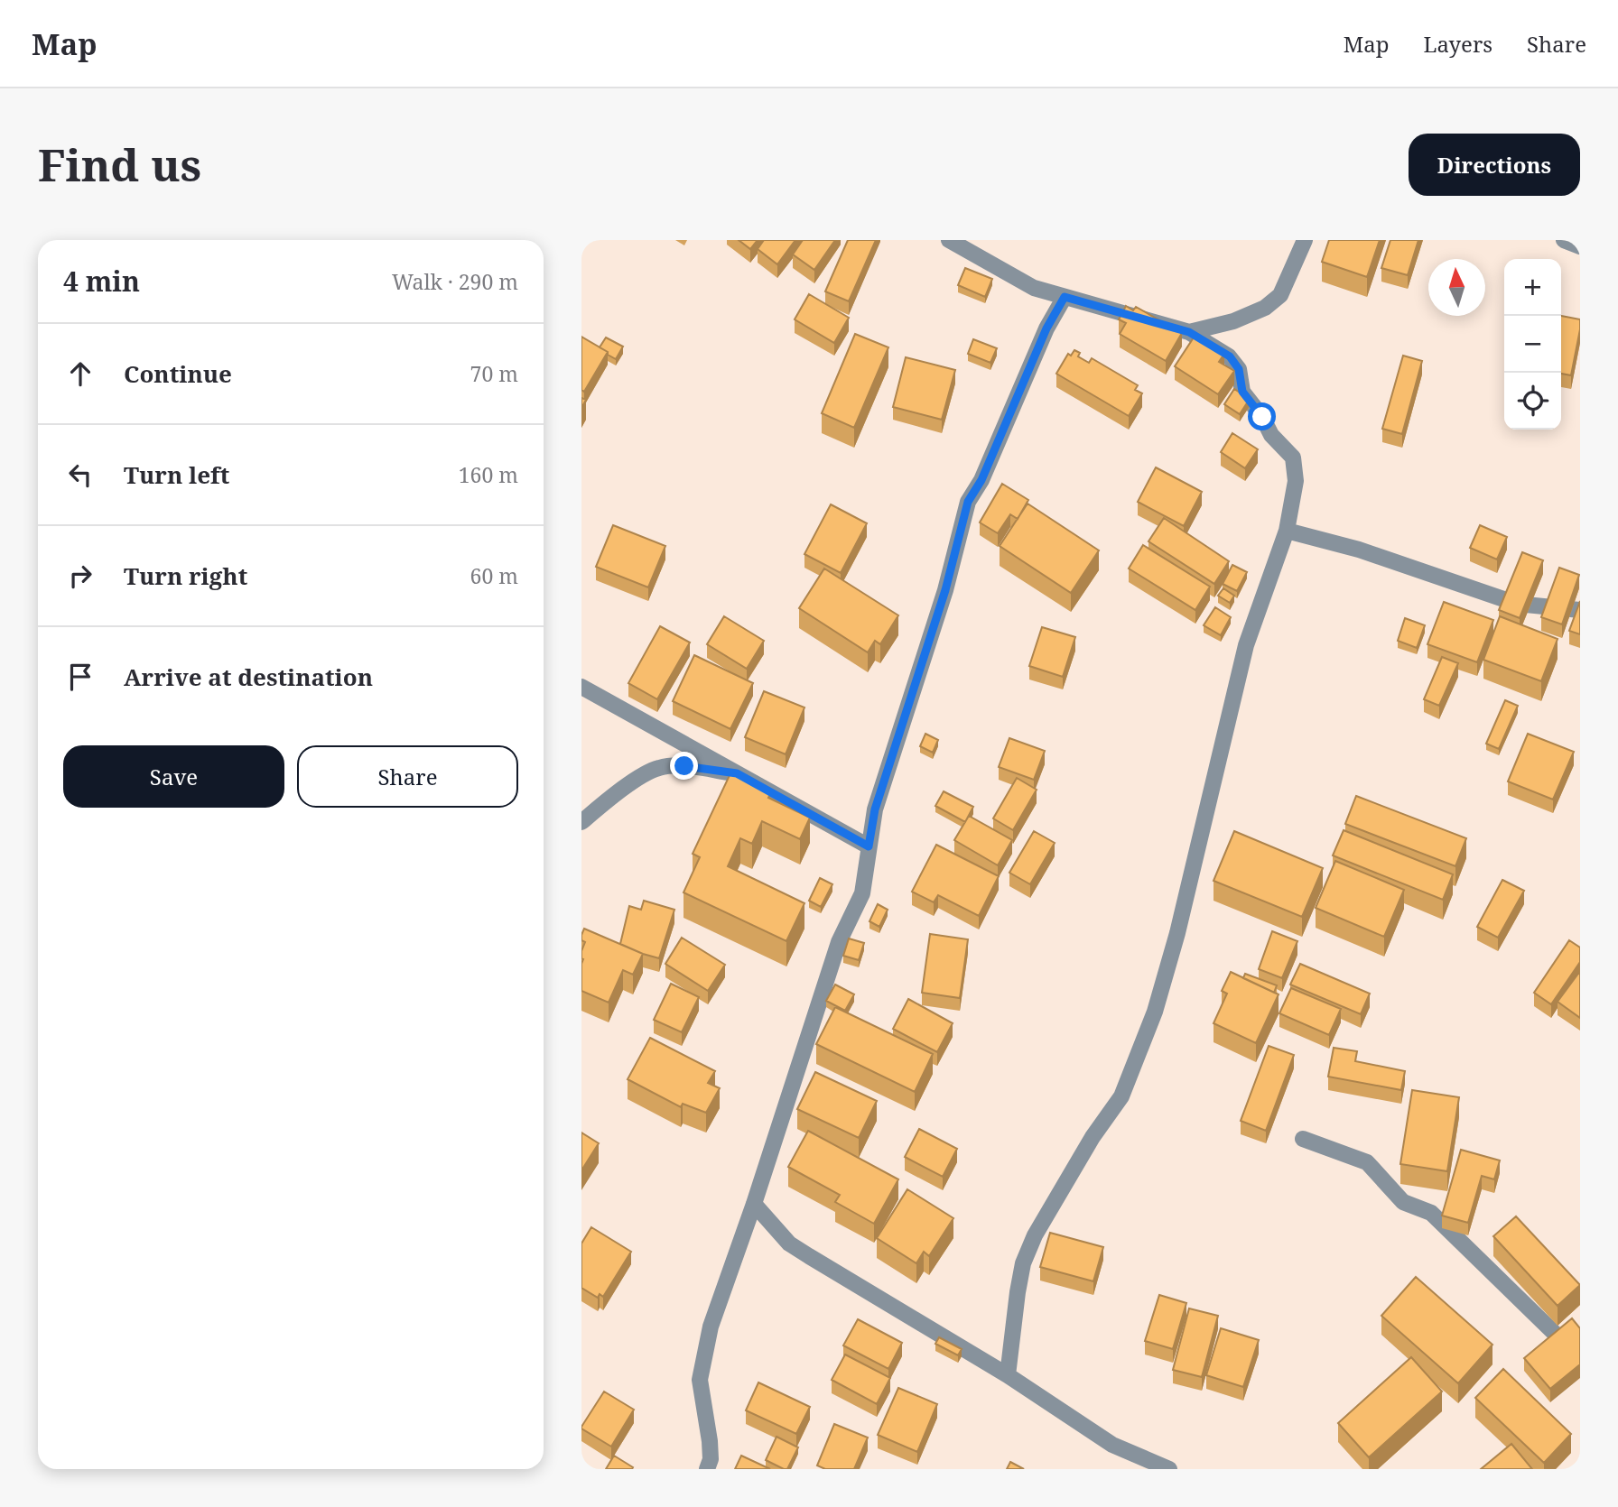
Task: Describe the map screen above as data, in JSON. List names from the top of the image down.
{
  "north": "top",
  "page": {
    "header": "Map",
    "nav": ["Map", "Layers", "Share"],
    "buttons": [
      "Directions",
      ["Save", "Share"]
    ],
    "title": "Find us",
    "heading": ["4 min", "Walk · 290 m"],
    "map_buttons": ["+", "−"],
    "list": [
      ["Continue", "70 m"],
      ["Turn left", "160 m"],
      ["Turn right", "60 m"],
      "Arrive at destination"
    ]
  }
}
